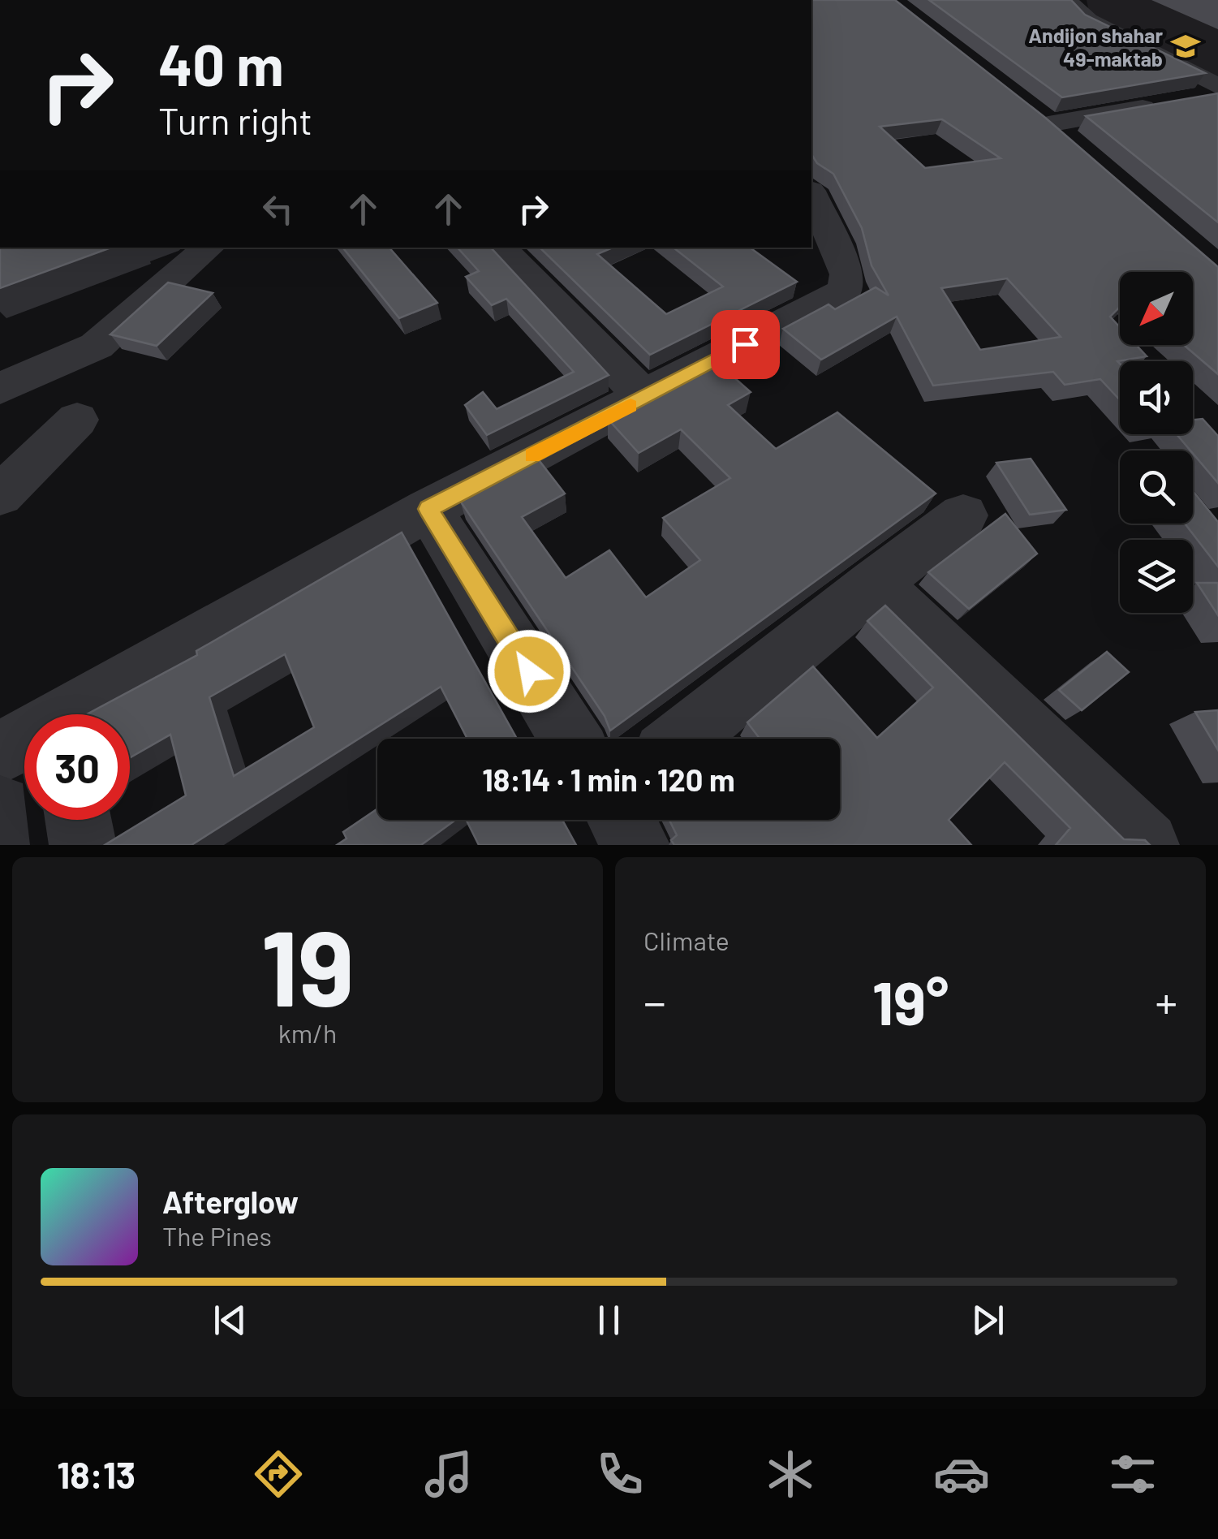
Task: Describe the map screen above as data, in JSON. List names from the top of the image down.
{
  "places": {
    "school or university": ["Andijon shahar 49-maktab"]
  },
  "north": "bottom left",
  "page": {
    "turn": ["40 m", "Turn right"],
    "limit": "30",
    "trip": "18:14 · 1 min · 120 m",
    "tile": [
      ["19", "km/h"],
      "Climate"
    ],
    "heat": ["−", "19°", "+"],
    "song": ["Afterglow", "The Pines"],
    "tabs": "18:13"
  }
}
